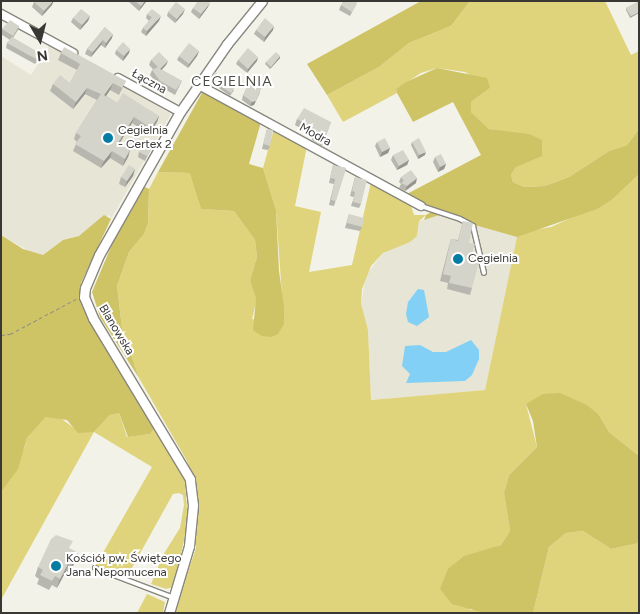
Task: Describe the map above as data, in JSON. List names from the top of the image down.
{
  "streets": {
    "street": ["Łączna", "Modra", "Blanowska"]
  },
  "crossings": [
    ["Łączna", "Blanowska"],
    ["Modra", "Blanowska"]
  ],
  "districts": ["CEGIELNIA"],
  "places": ["Cegielnia - Certex 2", "Cegielnia", "Kościół pw. Świętego Jana Nepomucena"],
  "north": "bottom"
}
